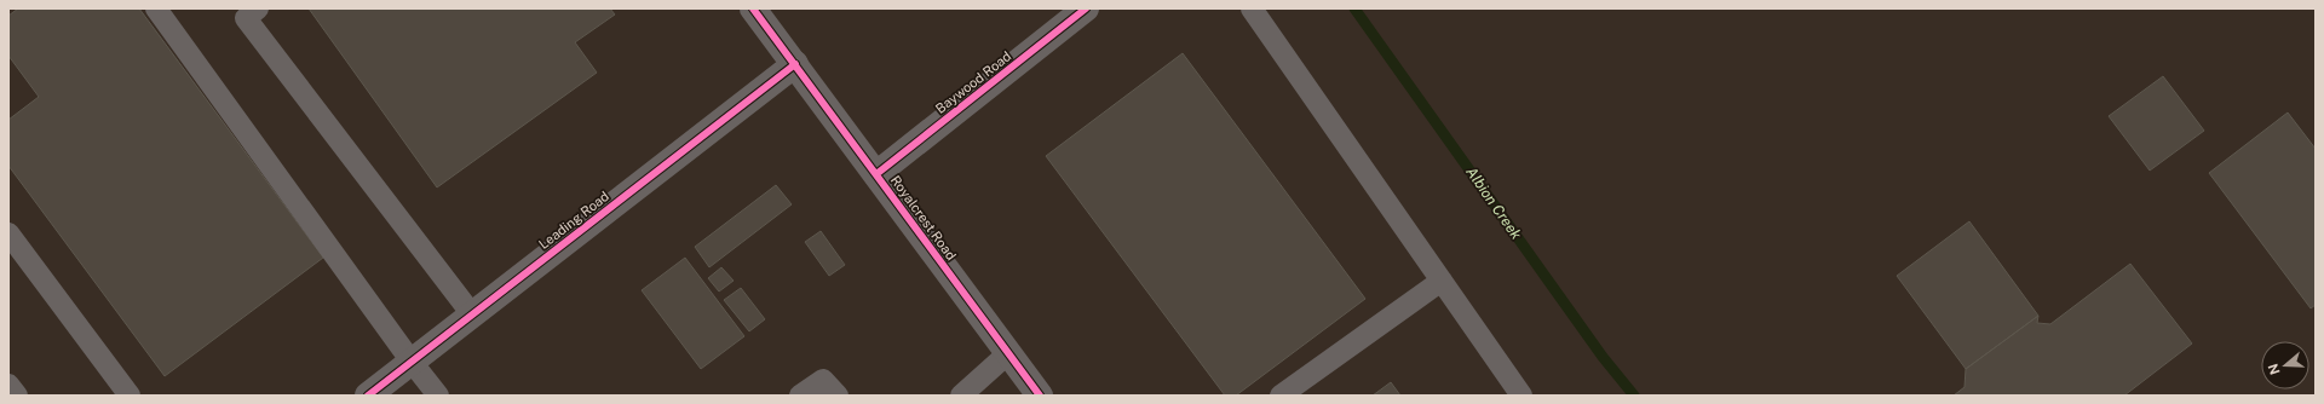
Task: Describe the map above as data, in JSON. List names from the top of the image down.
{
  "streets": {
    "street": ["Baywood Road", "Royalcrest Road", "Leading Road"]
  },
  "crossings": [
    ["Baywood Road", "Royalcrest Road"],
    ["Royalcrest Road", "Leading Road"]
  ],
  "water": ["Albion Creek"],
  "north": "left"
}
